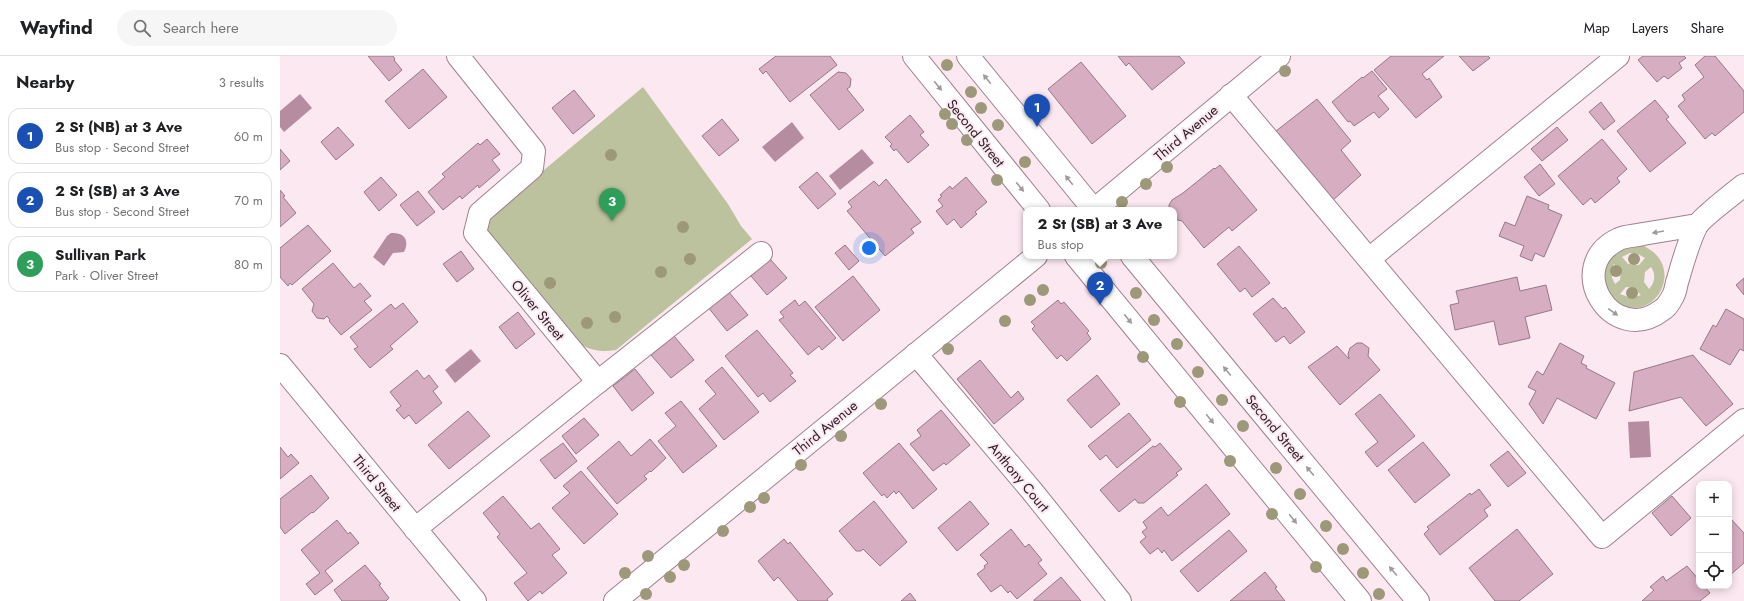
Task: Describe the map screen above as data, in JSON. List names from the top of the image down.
{
  "streets": {
    "street": [
      "Second Street",
      "Third Avenue",
      "Oliver Street",
      "Anthony Court",
      "Third Street"
    ]
  },
  "crossings": [
    ["Third Avenue", "Anthony Court"]
  ],
  "page": {
    "header": "Wayfind",
    "search": "Search here",
    "nav": ["Map", "Layers", "Share"],
    "heading": ["Nearby", "3 results"],
    "pins": ["1", "3", "2"],
    "list": [
      {
        "mark": "1",
        "name": "2 St (NB) at 3 Ave",
        "note": "Bus stop · Second Street",
        "value": "60 m"
      },
      {
        "mark": "2",
        "name": "2 St (SB) at 3 Ave",
        "note": "Bus stop · Second Street",
        "value": "70 m"
      },
      {
        "mark": "3",
        "name": "Sullivan Park",
        "note": "Park · Oliver Street",
        "value": "80 m"
      }
    ],
    "popup": ["2 St (SB) at 3 Ave", "Bus stop"],
    "map_buttons": ["+", "−"]
  }
}
